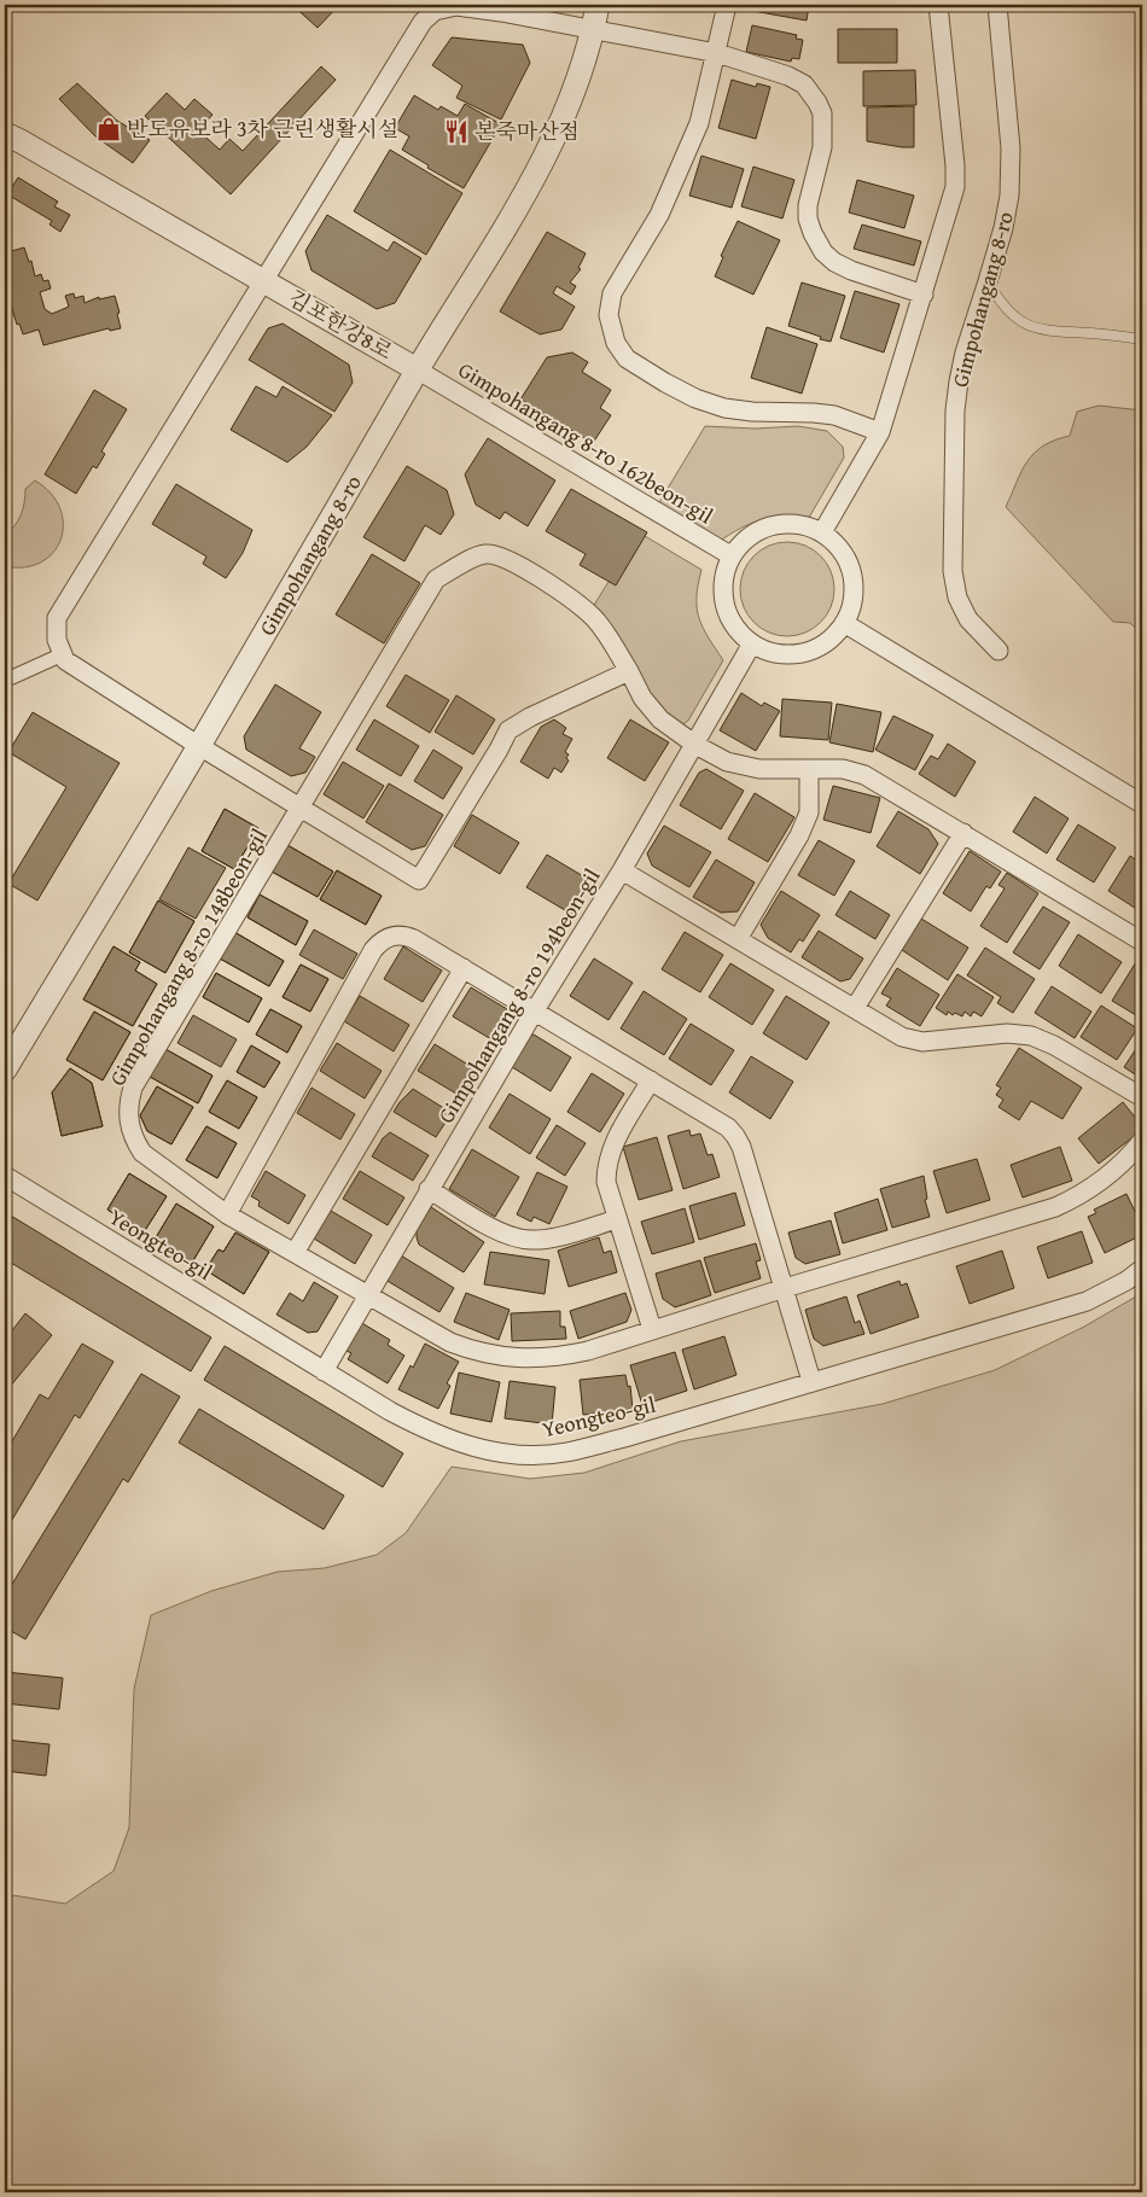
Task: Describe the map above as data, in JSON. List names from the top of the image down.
{
  "streets": {
    "street": [
      "Gimpohangang 8-ro",
      "김포한강8로",
      "Gimpohangang 8-ro 162beon-gil",
      "Gimpohangang 8-ro 148beon-gil",
      "Gimpohangang 8-ro 194beon-gil",
      "Yeongteo-gil"
    ]
  },
  "crossings": [
    ["Gimpohangang 8-ro", "김포한강8로"],
    ["Gimpohangang 8-ro", "Gimpohangang 8-ro 162beon-gil"],
    ["김포한강8로", "Gimpohangang 8-ro 162beon-gil"],
    ["Gimpohangang 8-ro 162beon-gil", "Gimpohangang 8-ro 194beon-gil"],
    ["Gimpohangang 8-ro 148beon-gil", "Gimpohangang 8-ro 194beon-gil"],
    ["Gimpohangang 8-ro 194beon-gil", "Yeongteo-gil"]
  ],
  "places": {
    "shop": ["반도유보라 3차 근린생활시설"],
    "restaurant": ["본죽마산점"]
  }
}
